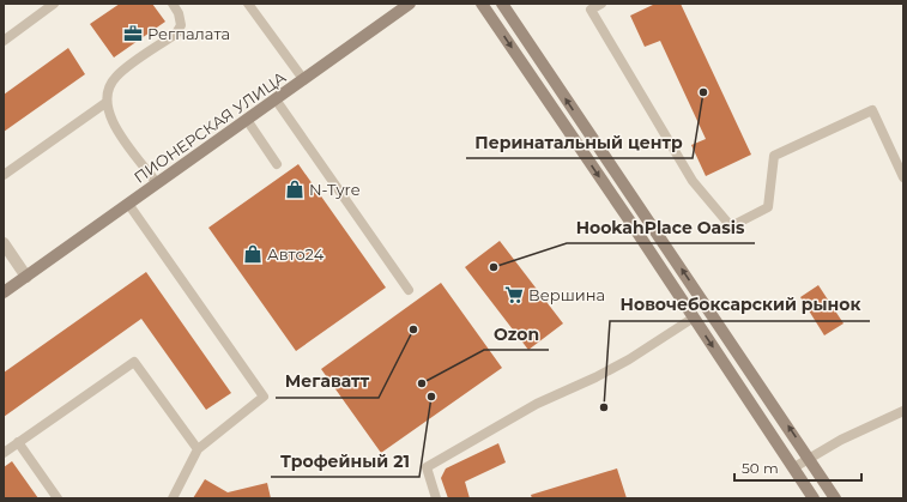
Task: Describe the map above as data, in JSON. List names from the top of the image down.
{
  "streets": {
    "main road": ["ПИОНЕРСКАЯ УЛИЦА"]
  },
  "places": {
    "office": ["Регпалата"],
    "other": [
      "Перинатальный центр",
      "HookahPlace Oasis",
      "Мегаватт",
      "Ozon",
      "Трофейный 21",
      "Новочебоксарский рынок"
    ],
    "shop": ["N-Tyre", "Авто24"],
    "supermarket": ["Вершина"]
  },
  "scale_bar": "50 m"
}
